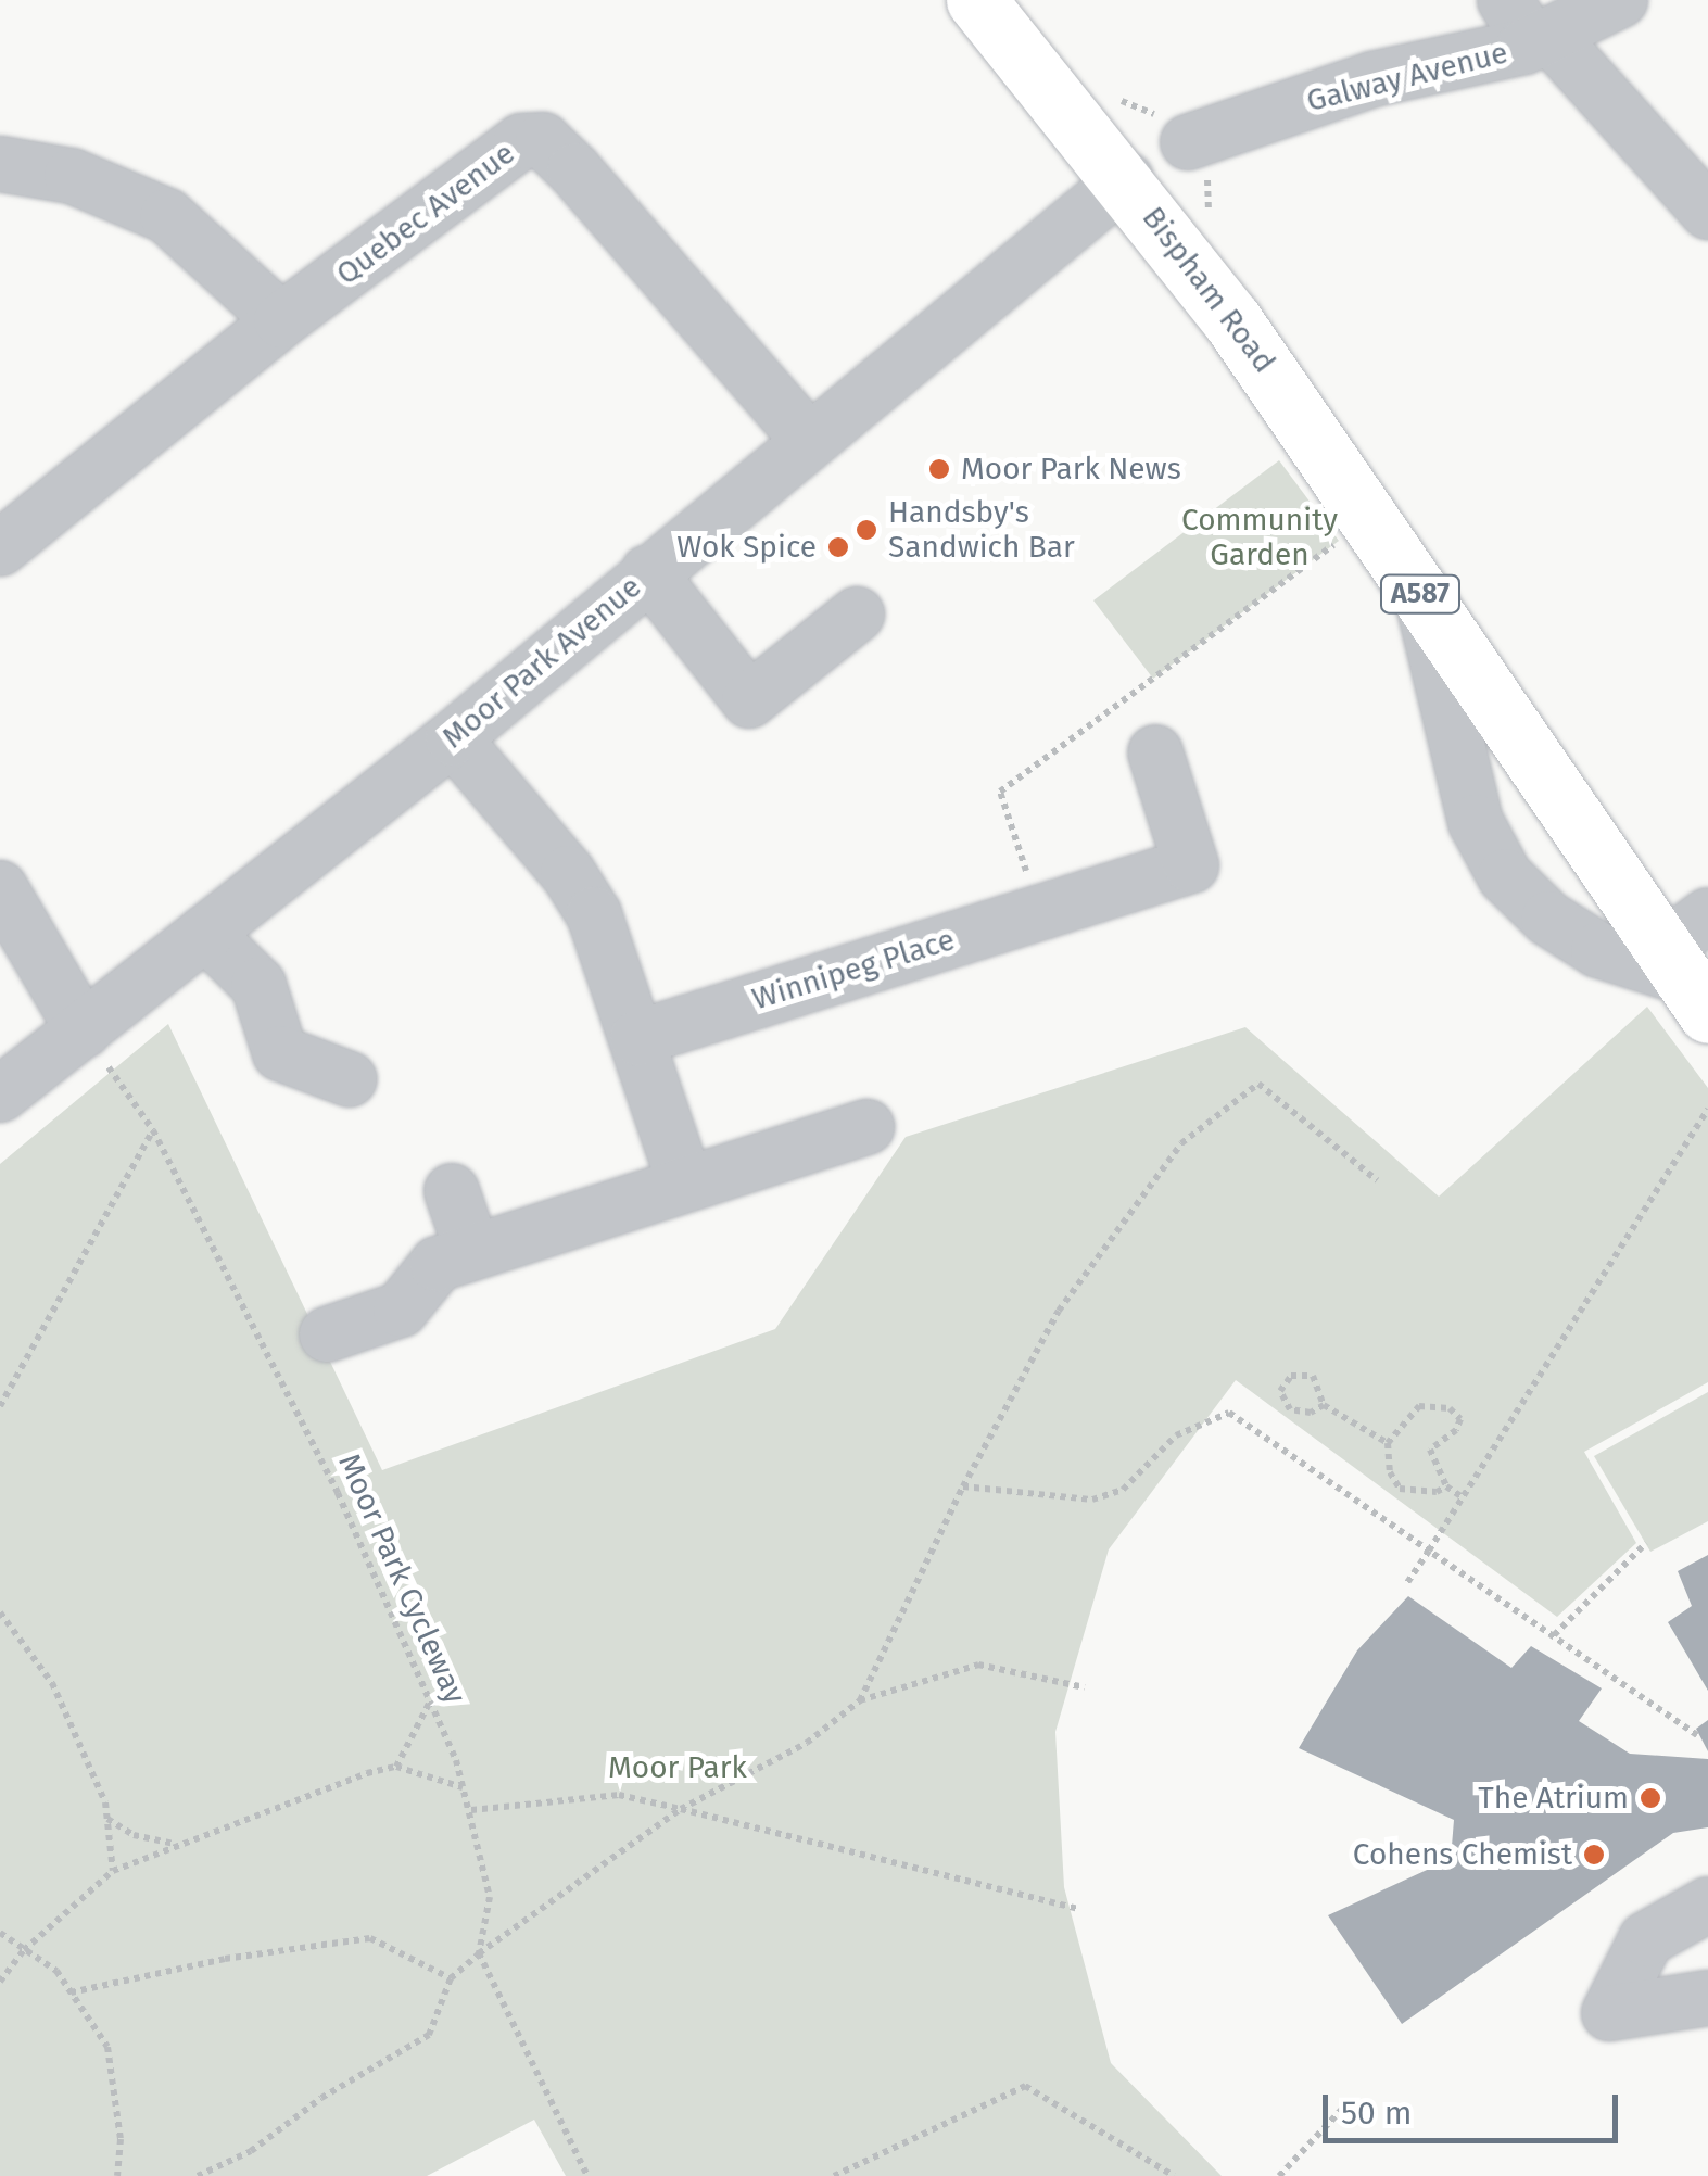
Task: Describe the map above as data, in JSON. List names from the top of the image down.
{
  "streets": {
    "main road": ["Bispham Road", "A587"],
    "street": [
      "Galway Avenue",
      "Quebec Avenue",
      "Moor Park Avenue",
      "Winnipeg Place"
    ],
    "path": ["Moor Park Cycleway"]
  },
  "crossings": [
    ["Quebec Avenue", "Moor Park Avenue"],
    ["Bispham Road", "Moor Park Avenue"],
    ["Moor Park Avenue", "Moor Park Cycleway"]
  ],
  "parks": ["Community Garden", "Moor Park"],
  "places": [
    "Moor Park News",
    "Handsby's Sandwich Bar",
    "Wok Spice",
    "The Atrium",
    "Cohens Chemist"
  ],
  "scale_bar": "50 m"
}
